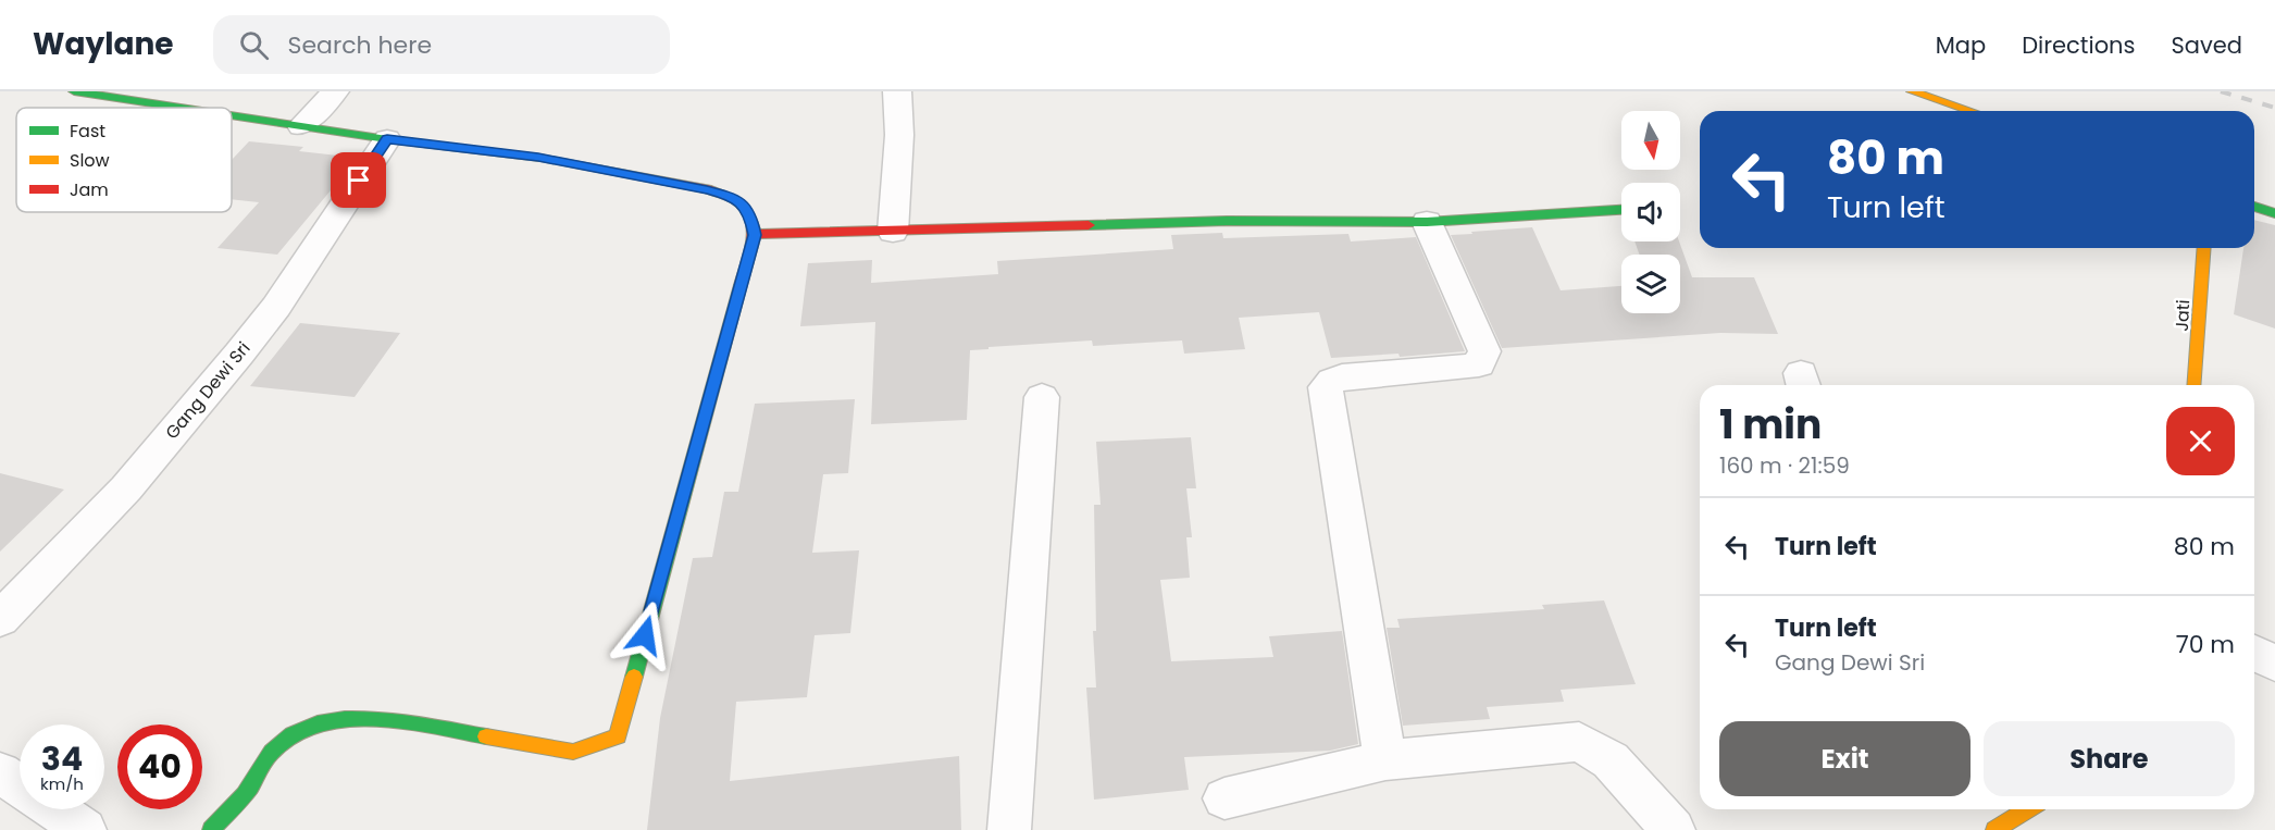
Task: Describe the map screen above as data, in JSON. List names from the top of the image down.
{
  "streets": {
    "street": ["Jati", "Gang Dewi Sri"]
  },
  "legend": ["Fast", "Slow", "Jam"],
  "north": "bottom",
  "page": {
    "header": "Waylane",
    "search": "Search here",
    "nav": ["Map", "Directions", "Saved"],
    "turn": ["80 m", "Turn left"],
    "heading": ["1 min", "160 m · 21:59"],
    "list": [
      {
        "name": "Turn left",
        "value": "80 m"
      },
      {
        "name": "Turn left",
        "note": "Gang Dewi Sri",
        "value": "70 m"
      }
    ],
    "buttons": ["Exit", "Share"],
    "speed": "34 km/h",
    "limit": "40"
  }
}
